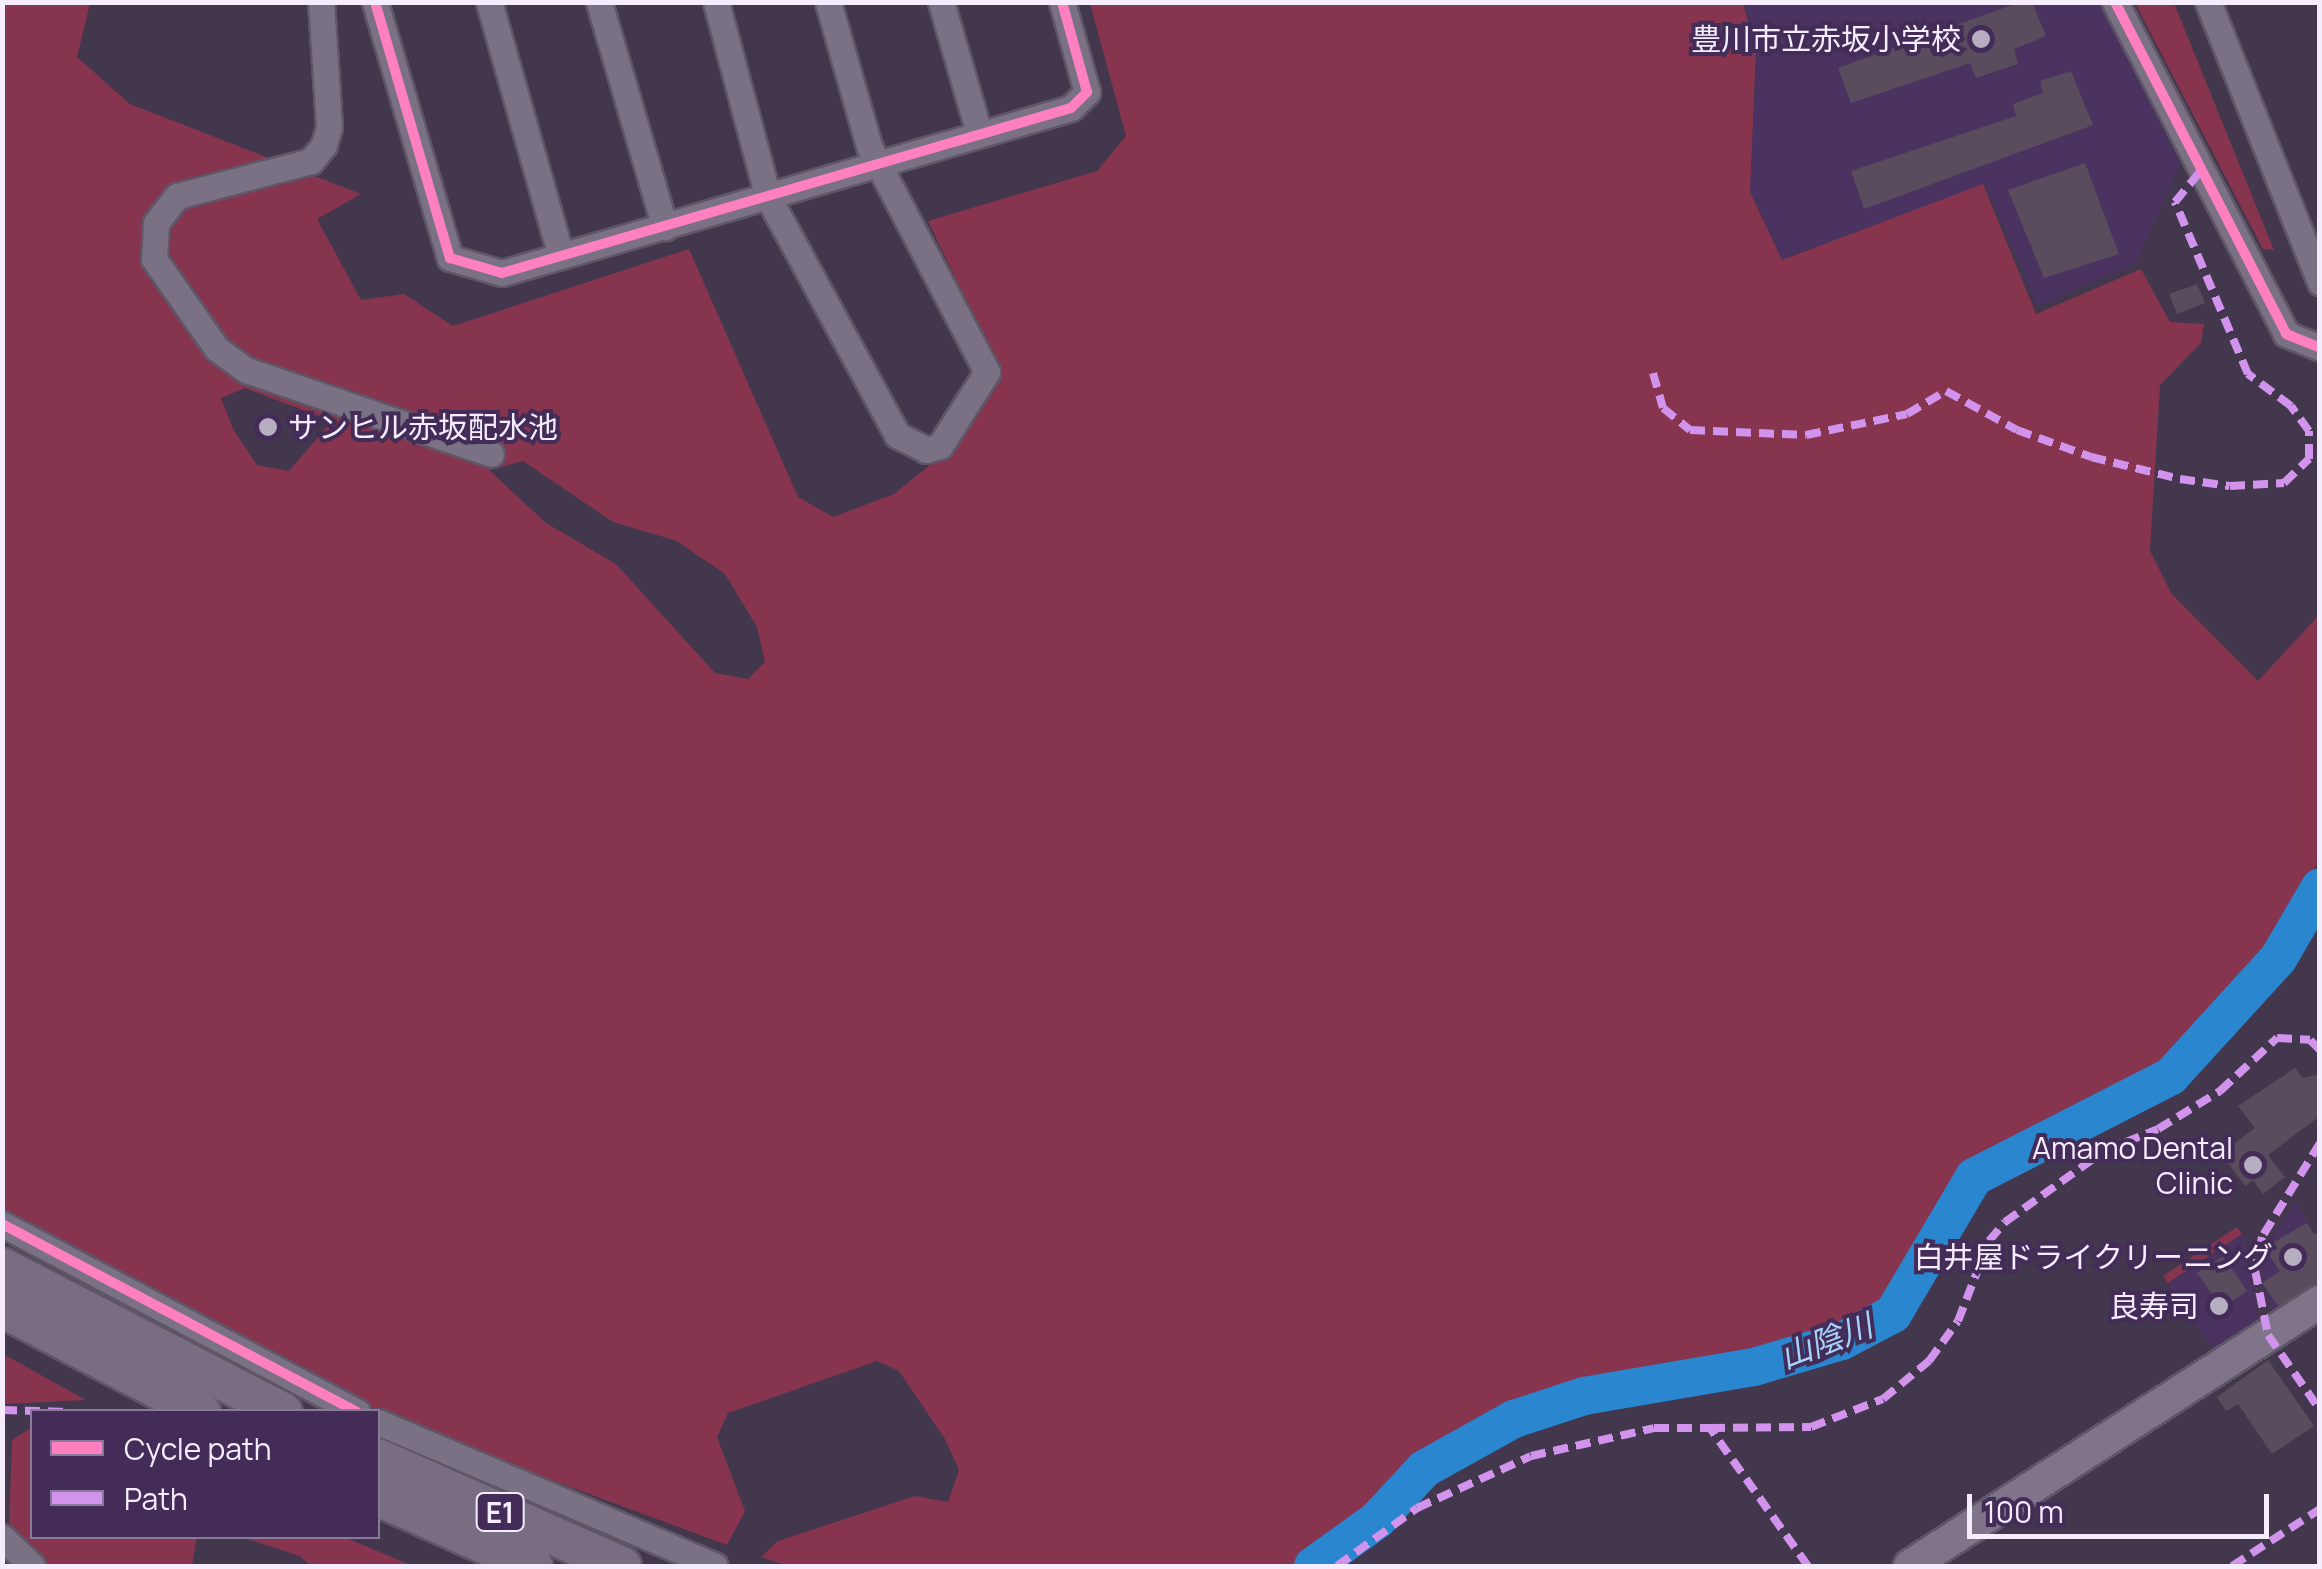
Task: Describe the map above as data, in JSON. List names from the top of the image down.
{
  "streets": {
    "highway": ["E1"]
  },
  "water": ["山陰川"],
  "places": [
    "豊川市立赤坂小学校",
    "サンヒル赤坂配水池",
    "Amamo Dental Clinic",
    "白井屋ドライクリーニング",
    "良寿司"
  ],
  "legend": ["Cycle path", "Path"],
  "scale_bar": "100 m"
}
